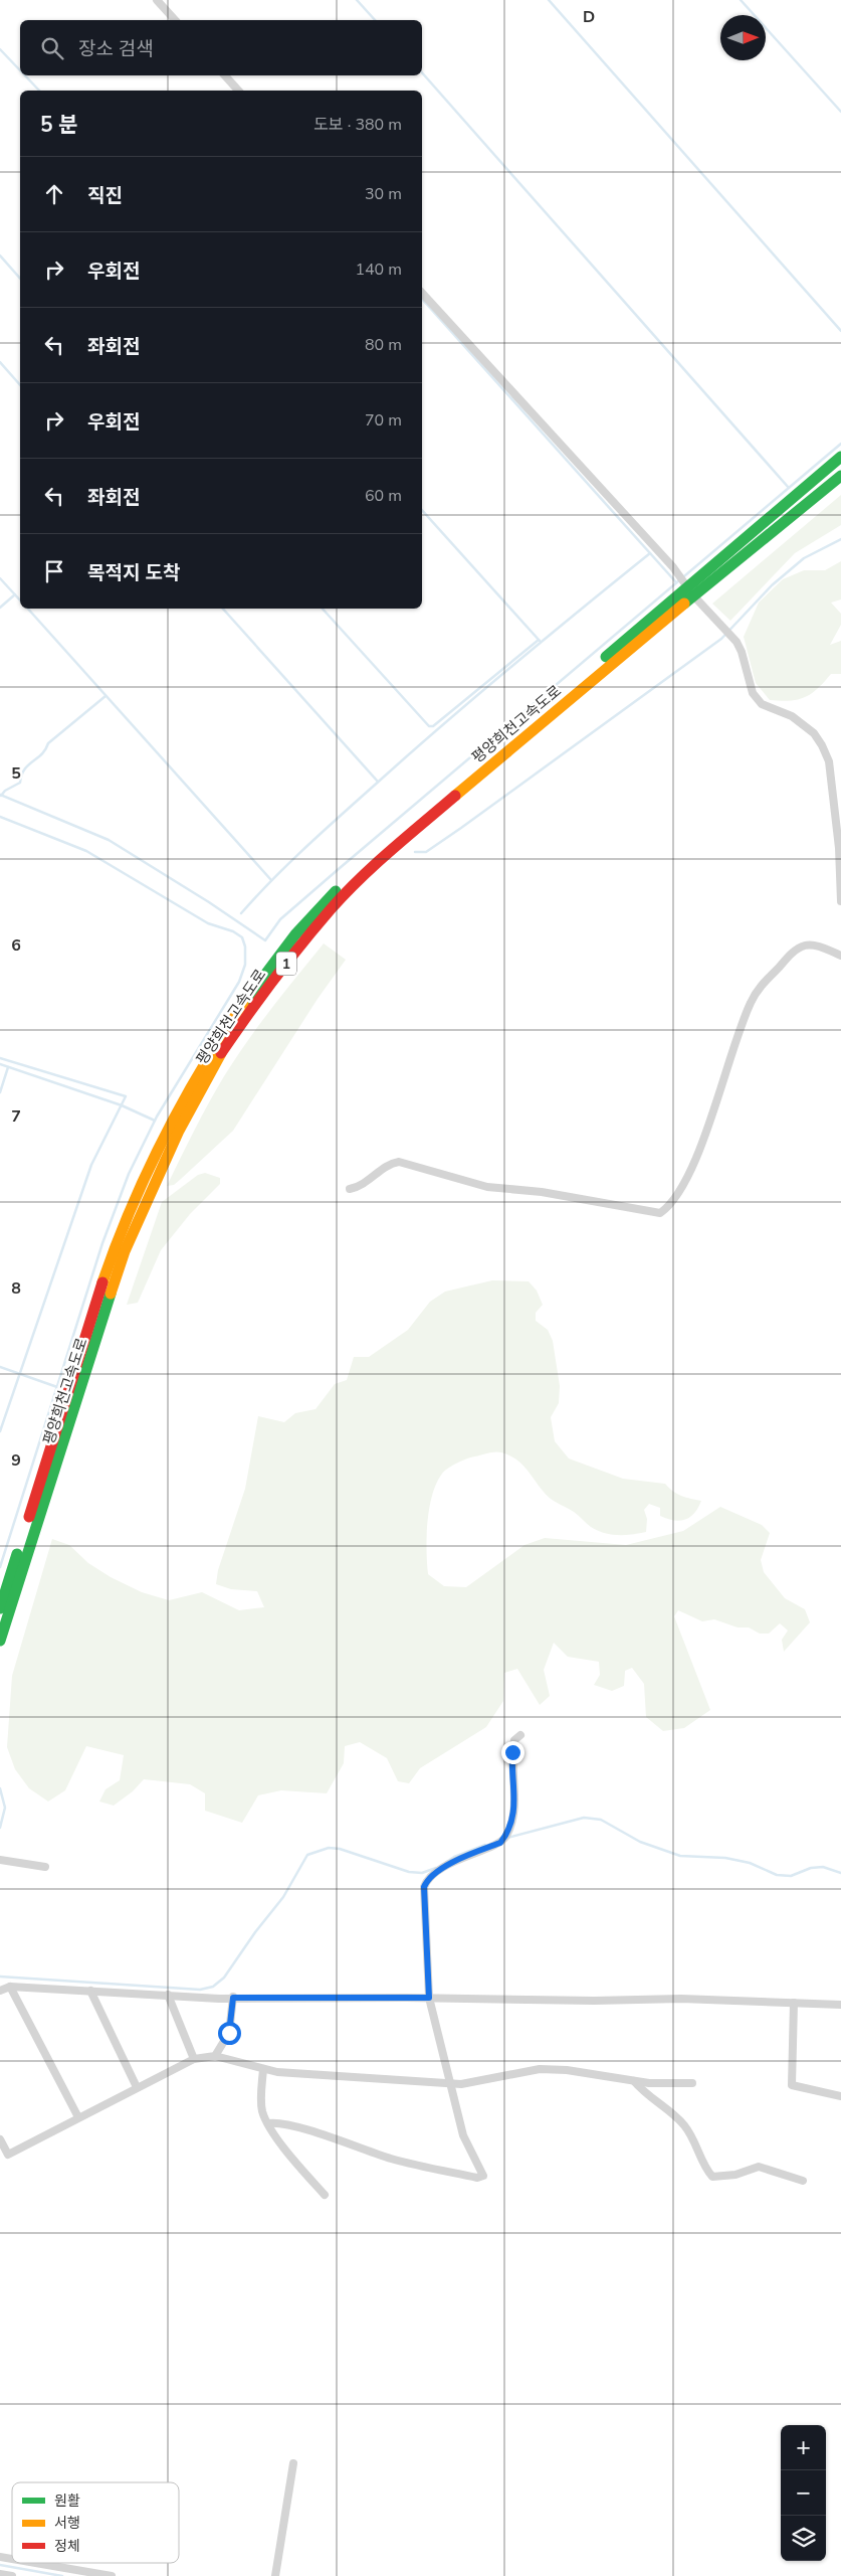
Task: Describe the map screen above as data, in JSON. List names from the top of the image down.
{
  "streets": {
    "highway": ["평양희천고속도로", "1"]
  },
  "legend": ["원활", "서행", "정체"],
  "north": "right",
  "page": {
    "search": "장소 검색",
    "heading": ["5 분", "도보 · 380 m"],
    "list": [
      ["직진", "30 m"],
      ["우회전", "140 m"],
      ["좌회전", "80 m"],
      ["우회전", "70 m"],
      ["좌회전", "60 m"],
      "목적지 도착"
    ],
    "map_buttons": ["+", "−"]
  },
  "grid": {
    "columns": ["D"],
    "rows": [
      "5",
      "6",
      "7",
      "8",
      "9"
    ]
  }
}
